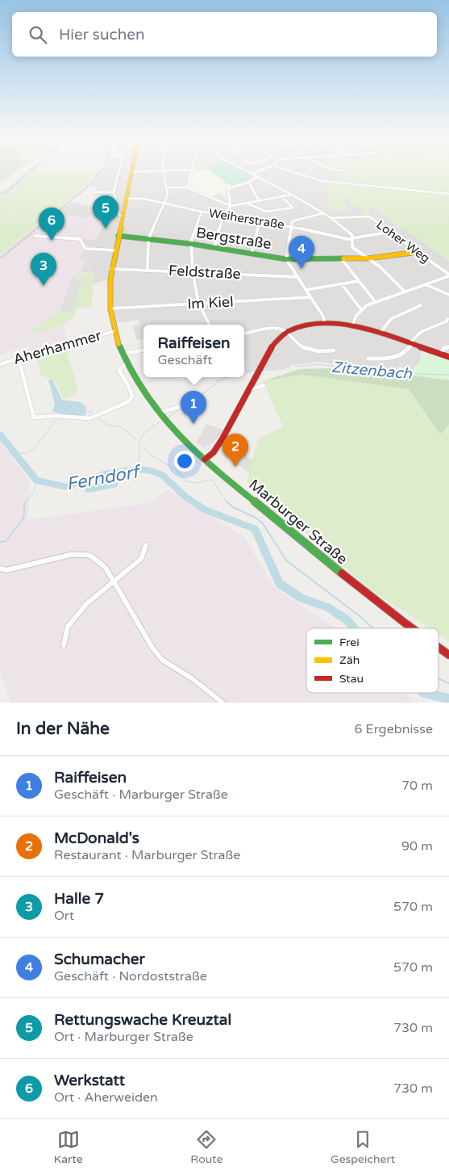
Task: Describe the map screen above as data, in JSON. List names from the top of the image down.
{
  "streets": {
    "main road": ["Bergstraße", "Marburger Straße"],
    "street": [
      "Weiherstraße",
      "Loher Weg",
      "Feldstraße",
      "Im Kiel",
      "Aherhammer"
    ]
  },
  "crossings": [
    ["Weiherstraße", "Loher Weg"],
    ["Weiherstraße", "Marburger Straße"],
    ["Bergstraße", "Loher Weg"],
    ["Bergstraße", "Marburger Straße"],
    ["Feldstraße", "Marburger Straße"],
    ["Im Kiel", "Marburger Straße"],
    ["Aherhammer", "Marburger Straße"]
  ],
  "water": ["Zitzenbach", "Ferndorf"],
  "legend": ["Frei", "Zäh", "Stau"],
  "page": {
    "search": "Hier suchen",
    "pins": [
      "5",
      "6",
      "4",
      "3",
      "1",
      "2"
    ],
    "popup": ["Raiffeisen", "Geschäft"],
    "heading": ["In der Nähe", "6 Ergebnisse"],
    "list": [
      {
        "mark": "1",
        "name": "Raiffeisen",
        "note": "Geschäft · Marburger Straße",
        "value": "70 m"
      },
      {
        "mark": "2",
        "name": "McDonald's",
        "note": "Restaurant · Marburger Straße",
        "value": "90 m"
      },
      {
        "mark": "3",
        "name": "Halle 7",
        "note": "Ort",
        "value": "570 m"
      },
      {
        "mark": "4",
        "name": "Schumacher",
        "note": "Geschäft · Nordoststraße",
        "value": "570 m"
      },
      {
        "mark": "5",
        "name": "Rettungswache Kreuztal",
        "note": "Ort · Marburger Straße",
        "value": "730 m"
      },
      {
        "mark": "6",
        "name": "Werkstatt",
        "note": "Ort · Aherweiden",
        "value": "730 m"
      }
    ],
    "nav": ["Karte", "Route", "Gespeichert"]
  }
}
